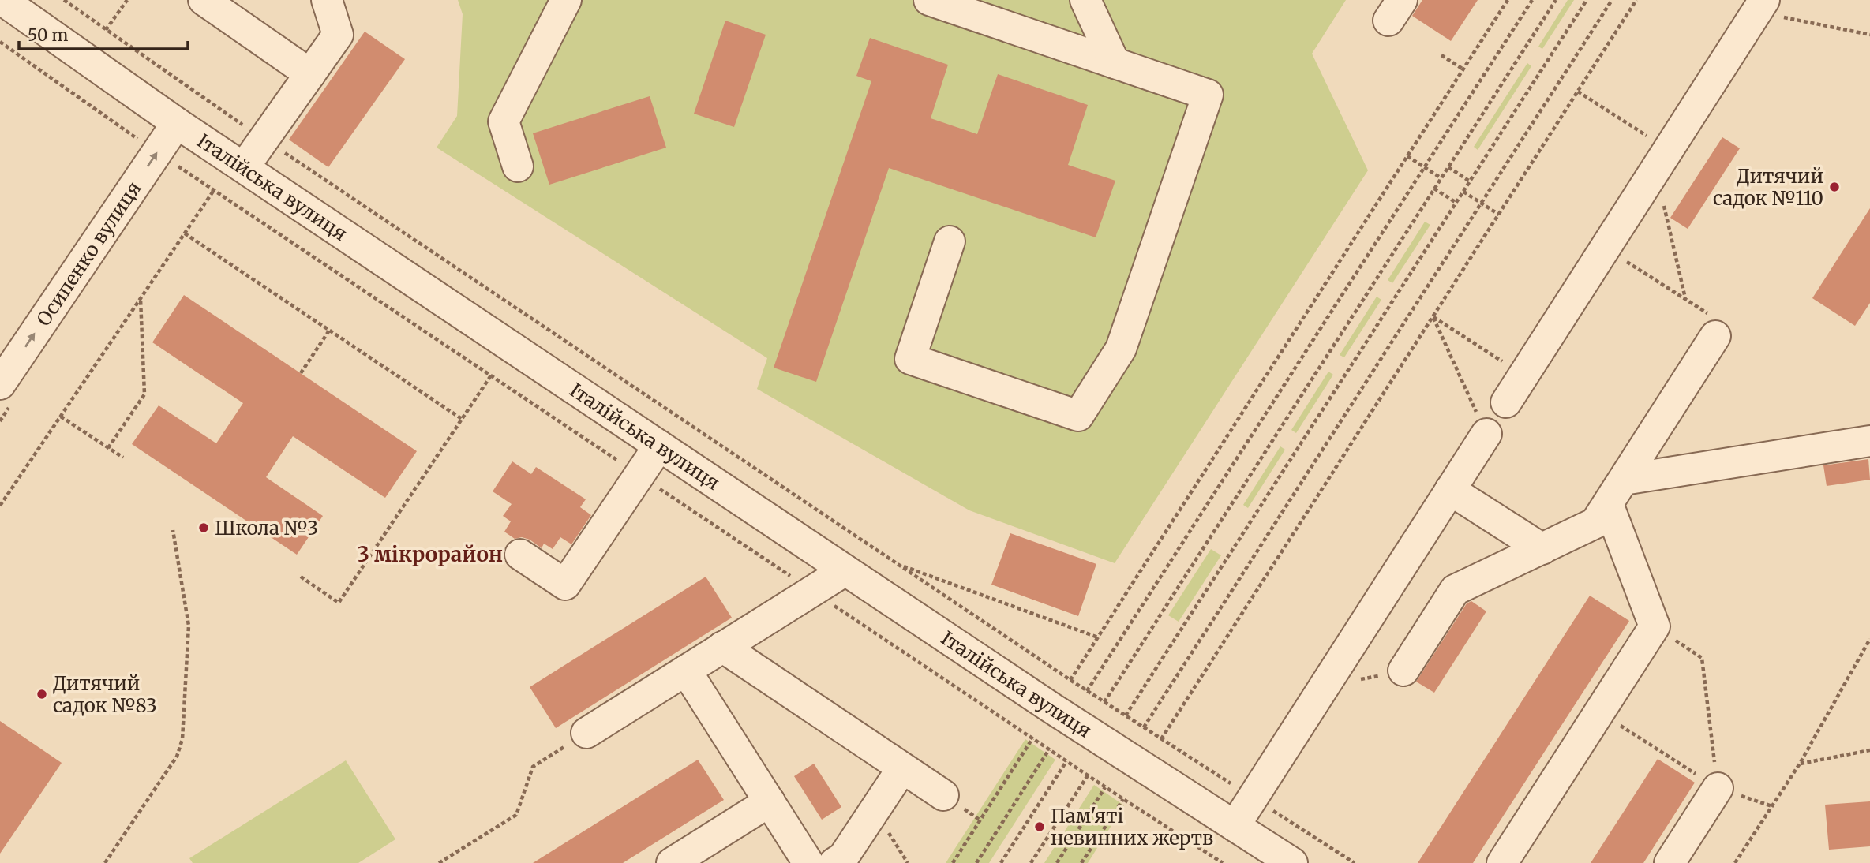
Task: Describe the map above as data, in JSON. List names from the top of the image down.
{
  "streets": {
    "street": ["Італійська вулиця", "Осипенко вулиця"]
  },
  "crossings": [
    ["Італійська вулиця", "Осипенко вулиця"]
  ],
  "one_way": ["Осипенко вулиця"],
  "districts": ["3 мікрорайон"],
  "places": [
    "Дитячий садок №110",
    "Школа №3",
    "Дитячий садок №83",
    "Пам'яті невинних жертв"
  ],
  "scale_bar": "50 m"
}
